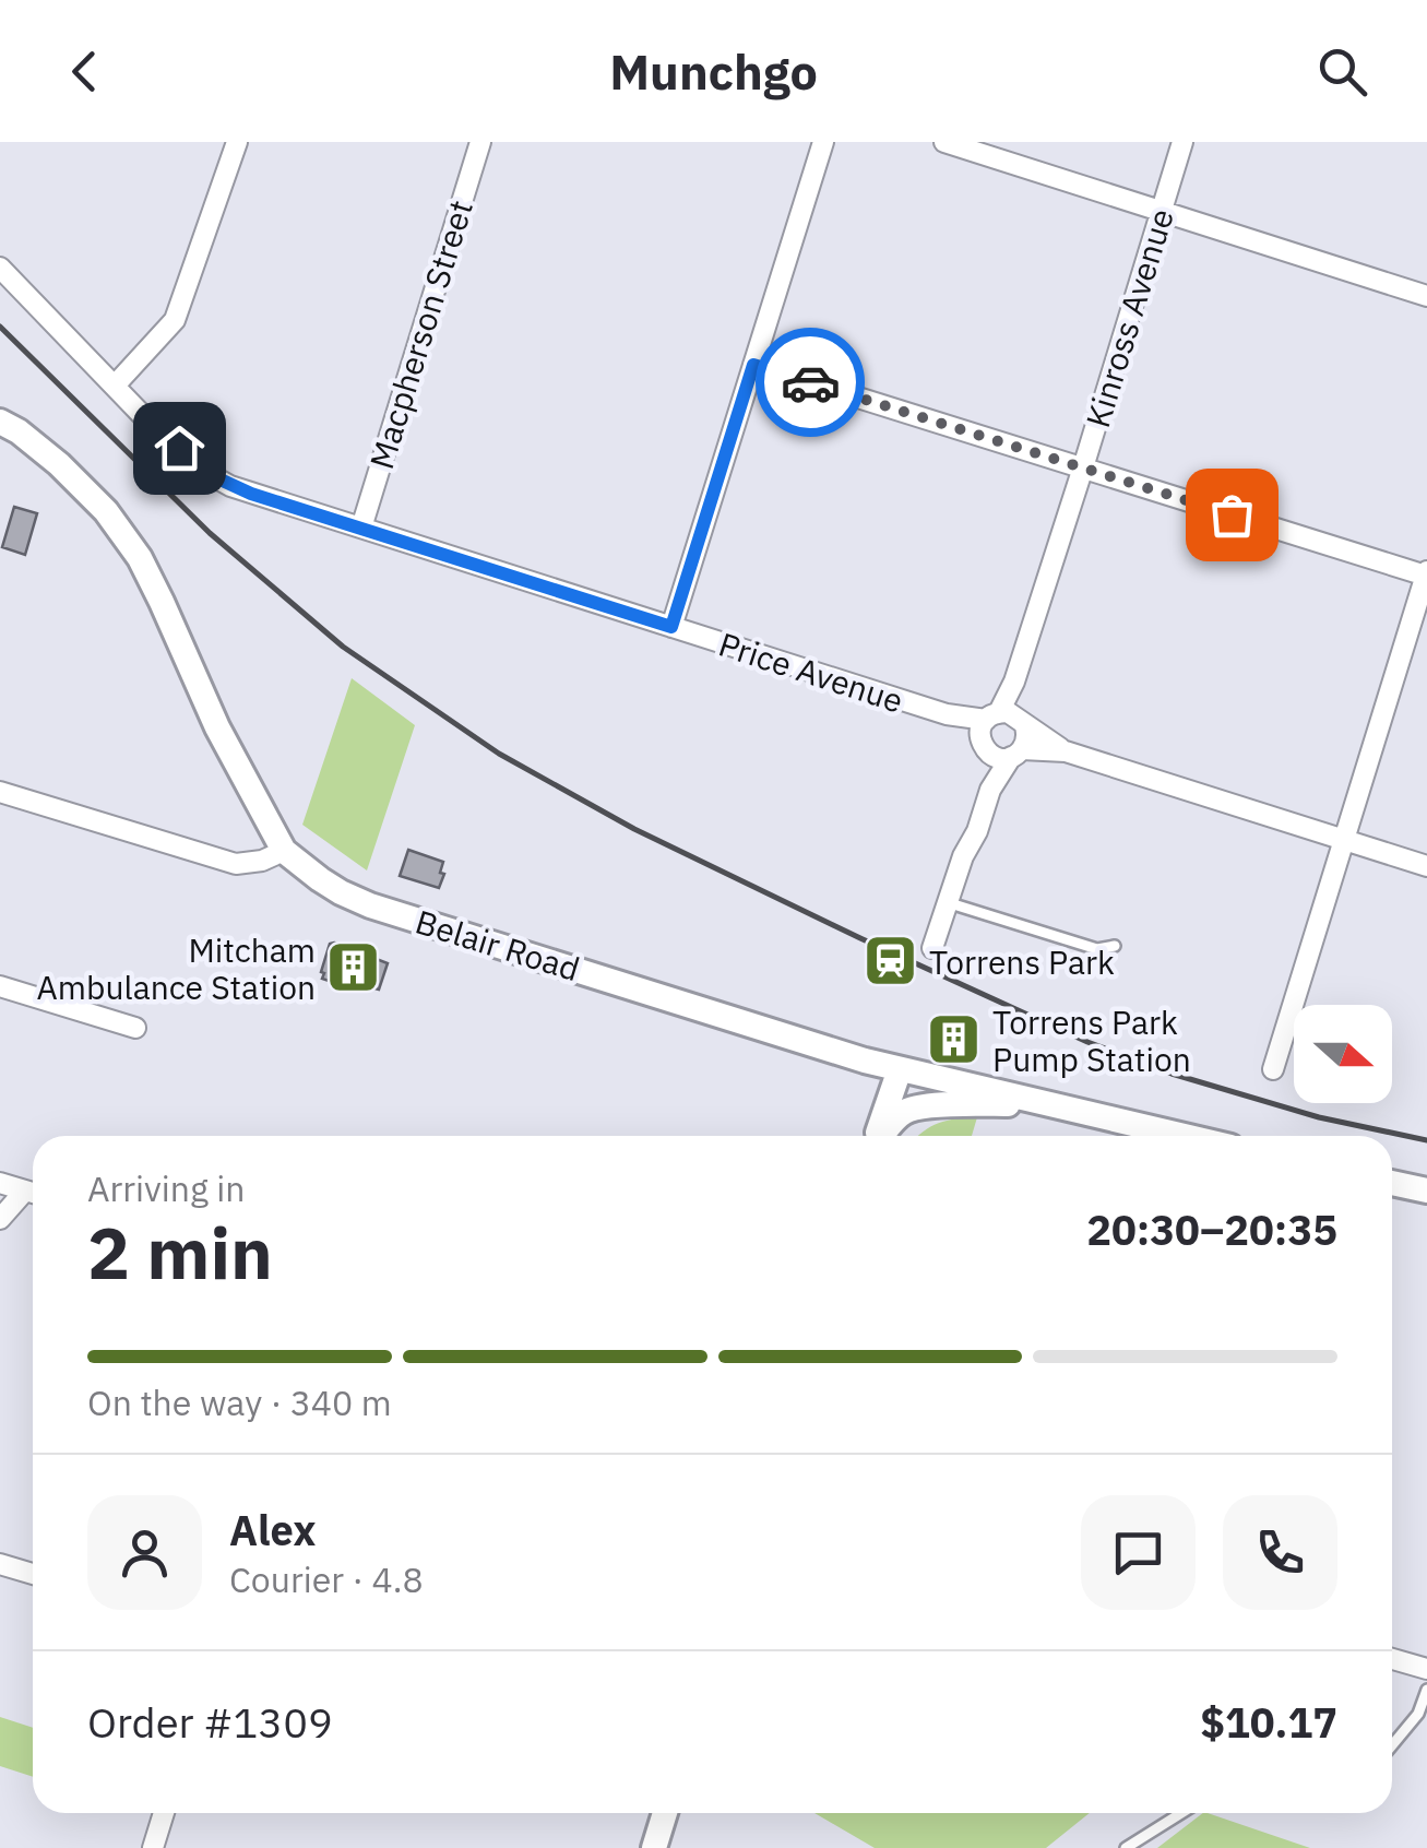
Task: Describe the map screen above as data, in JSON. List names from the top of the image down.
{
  "streets": {
    "main road": ["Belair Road"],
    "street": ["Kinross Avenue", "Macpherson Street", "Price Avenue"]
  },
  "crossings": [
    ["Kinross Avenue", "Price Avenue"],
    ["Macpherson Street", "Price Avenue"]
  ],
  "places": {
    "station": ["Torrens Park"],
    "building": ["Mitcham Ambulance Station", "Torrens Park Pump Station"]
  },
  "north": "right",
  "page": {
    "header": "Munchgo",
    "heading": ["2 min", "Arriving in", "20:30–20:35"],
    "panel": [
      "Alex",
      "Courier · 4.8",
      "Order #1309",
      "$10.17"
    ],
    "bar": "On the way · 340 m"
  }
}
